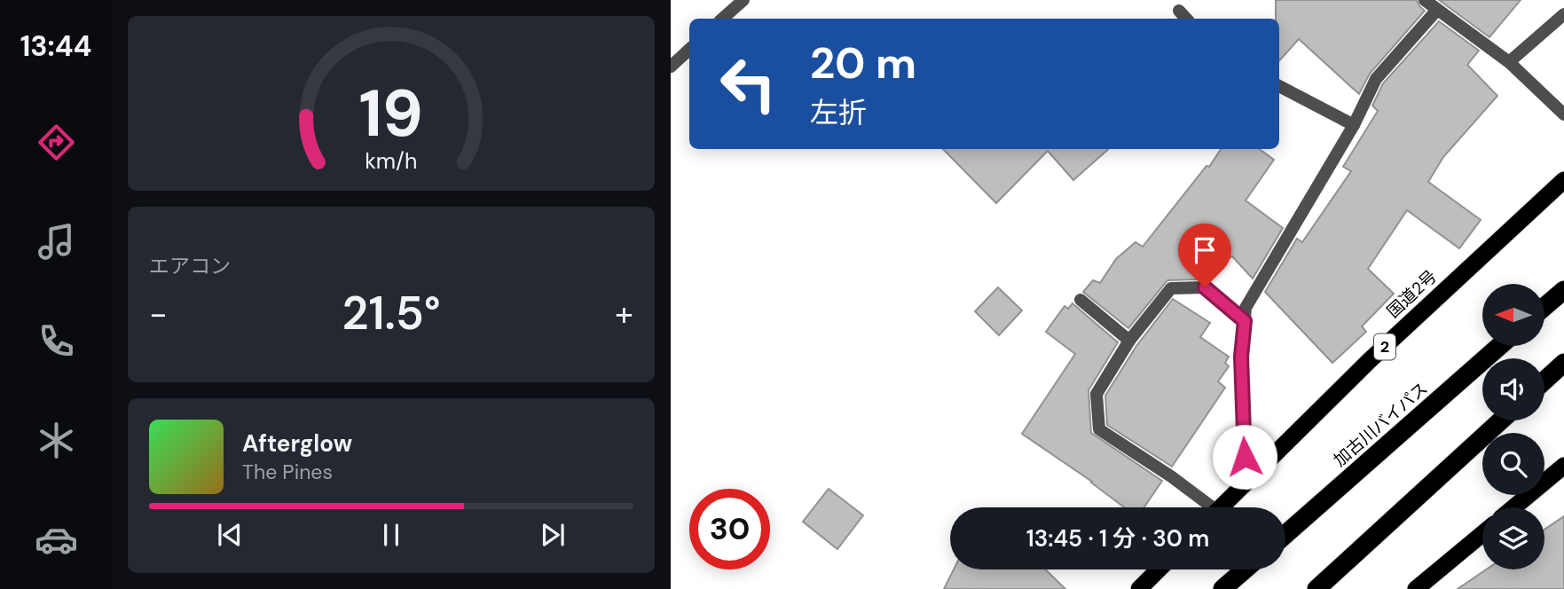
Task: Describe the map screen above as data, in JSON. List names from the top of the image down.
{
  "streets": {
    "highway": ["国道2号", "2", "加古川バイパス"]
  },
  "north": "left",
  "page": {
    "tabs": "13:44",
    "turn": ["20 m", "左折"],
    "tile": "エアコン",
    "heat": ["−", "21.5°", "+"],
    "song": ["Afterglow", "The Pines"],
    "limit": "30",
    "trip": "13:45 · 1 分 · 30 m",
    "gauge": ["19", "km/h"]
  }
}
